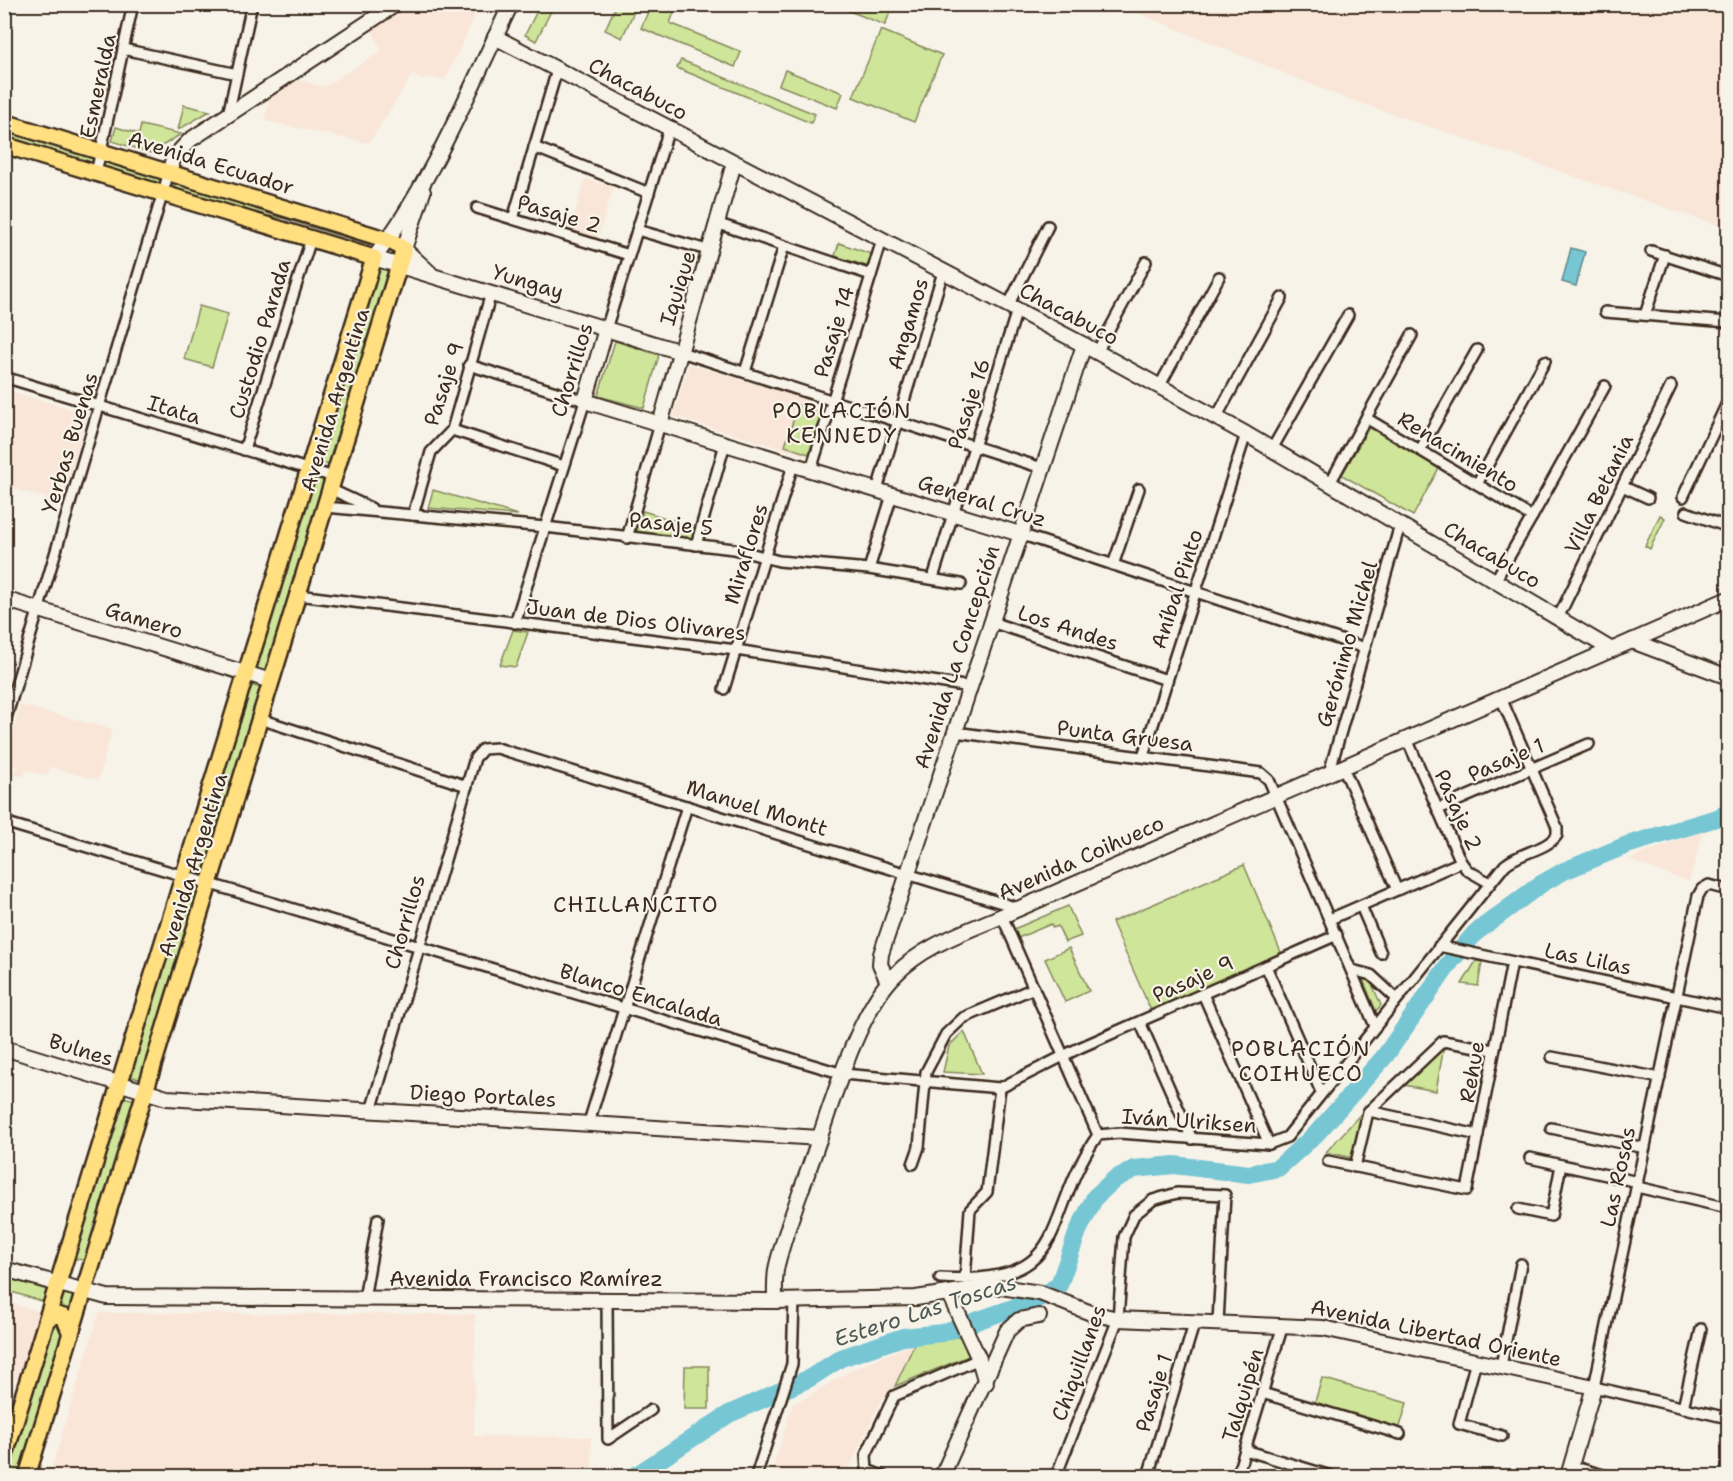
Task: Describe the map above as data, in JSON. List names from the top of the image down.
{
  "streets": {
    "main road": ["Avenida Ecuador", "Avenida Argentina"],
    "street": [
      "Esmeralda",
      "Chacabuco",
      "Pasaje 2",
      "Yungay",
      "Iquique",
      "Angamos",
      "Pasaje 14",
      "Custodio Parada",
      "Chorrillos",
      "Pasaje 9",
      "Pasaje 16",
      "Itata",
      "Yerbas Buenas",
      "Renacimiento",
      "Villa Betania",
      "General Cruz",
      "Pasaje 5",
      "Miraflores",
      "Aníbal Pinto",
      "Gamero",
      "Juan de Dios Olivares",
      "Los Andes",
      "Gerónimo Michel",
      "Avenida La Concepción",
      "Punta Gruesa",
      "Pasaje 1",
      "Manuel Montt",
      "Avenida Coihueco",
      "Las Lilas",
      "Blanco Encalada",
      "Bulnes",
      "Rehue",
      "Diego Portales",
      "Iván Ulriksen",
      "Las Rosas",
      "Avenida Francisco Ramírez",
      "Avenida Libertad Oriente",
      "Chiquillanes",
      "Talquipén"
    ]
  },
  "crossings": [
    ["Esmeralda", "Avenida Ecuador"],
    ["Chacabuco", "Iquique"],
    ["Chacabuco", "Angamos"],
    ["Chacabuco", "Pasaje 14"],
    ["Chacabuco", "Chorrillos"],
    ["Chacabuco", "Pasaje 16"],
    ["Chacabuco", "Renacimiento"],
    ["Chacabuco", "Villa Betania"],
    ["Chacabuco", "Aníbal Pinto"],
    ["Chacabuco", "Gerónimo Michel"],
    ["Chacabuco", "Avenida La Concepción"],
    ["Chacabuco", "Avenida Coihueco"],
    ["Avenida Ecuador", "Yungay"],
    ["Avenida Ecuador", "Custodio Parada"],
    ["Avenida Ecuador", "Avenida Argentina"],
    ["Avenida Ecuador", "Yerbas Buenas"],
    ["Pasaje 2", "Chorrillos"],
    ["Pasaje 2", "Pasaje 1"],
    ["Pasaje 2", "Avenida Coihueco"],
    ["Pasaje 2", "Iván Ulriksen"],
    ["Yungay", "Iquique"],
    ["Yungay", "Chorrillos"],
    ["Yungay", "Pasaje 9"],
    ["Yungay", "Avenida Argentina"],
    ["Iquique", "General Cruz"],
    ["Angamos", "General Cruz"],
    ["Pasaje 14", "General Cruz"],
    ["Custodio Parada", "Itata"],
    ["Chorrillos", "General Cruz"],
    ["Chorrillos", "Pasaje 5"],
    ["Chorrillos", "Juan de Dios Olivares"],
    ["Chorrillos", "Manuel Montt"],
    ["Chorrillos", "Blanco Encalada"],
    ["Chorrillos", "Diego Portales"],
    ["Pasaje 9", "Pasaje 5"],
    ["Pasaje 9", "Punta Gruesa"],
    ["Avenida Argentina", "Itata"],
    ["Avenida Argentina", "Pasaje 5"],
    ["Avenida Argentina", "Gamero"],
    ["Avenida Argentina", "Juan de Dios Olivares"],
    ["Avenida Argentina", "Blanco Encalada"],
    ["Avenida Argentina", "Bulnes"],
    ["Avenida Argentina", "Diego Portales"],
    ["Avenida Argentina", "Avenida Francisco Ramírez"],
    ["Pasaje 16", "General Cruz"],
    ["Pasaje 16", "Pasaje 5"],
    ["Itata", "Yerbas Buenas"],
    ["Itata", "Pasaje 5"],
    ["Yerbas Buenas", "Gamero"],
    ["General Cruz", "Miraflores"],
    ["General Cruz", "Aníbal Pinto"],
    ["General Cruz", "Gerónimo Michel"],
    ["General Cruz", "Avenida La Concepción"],
    ["Pasaje 5", "Miraflores"],
    ["Miraflores", "Juan de Dios Olivares"],
    ["Aníbal Pinto", "Los Andes"],
    ["Aníbal Pinto", "Punta Gruesa"],
    ["Juan de Dios Olivares", "Avenida La Concepción"],
    ["Los Andes", "Avenida La Concepción"],
    ["Gerónimo Michel", "Avenida Coihueco"],
    ["Avenida La Concepción", "Punta Gruesa"],
    ["Avenida La Concepción", "Manuel Montt"],
    ["Avenida La Concepción", "Avenida Coihueco"],
    ["Punta Gruesa", "Avenida Coihueco"],
    ["Punta Gruesa", "Iván Ulriksen"],
    ["Pasaje 1", "Iván Ulriksen"],
    ["Pasaje 1", "Avenida Libertad Oriente"],
    ["Manuel Montt", "Avenida Coihueco"],
    ["Avenida Coihueco", "Blanco Encalada"],
    ["Avenida Coihueco", "Diego Portales"],
    ["Avenida Coihueco", "Avenida Francisco Ramírez"],
    ["Las Lilas", "Rehue"],
    ["Las Lilas", "Iván Ulriksen"],
    ["Las Lilas", "Las Rosas"],
    ["Bulnes", "Diego Portales"],
    ["Iván Ulriksen", "Avenida Francisco Ramírez"],
    ["Iván Ulriksen", "Avenida Libertad Oriente"],
    ["Las Rosas", "Avenida Libertad Oriente"],
    ["Avenida Francisco Ramírez", "Avenida Libertad Oriente"],
    ["Avenida Libertad Oriente", "Chiquillanes"],
    ["Avenida Libertad Oriente", "Talquipén"]
  ],
  "districts": ["POBLACIÓN KENNEDY", "CHILLANCITO", "POBLACIÓN COIHUECO"],
  "water": ["Estero Las Toscas"]
}
